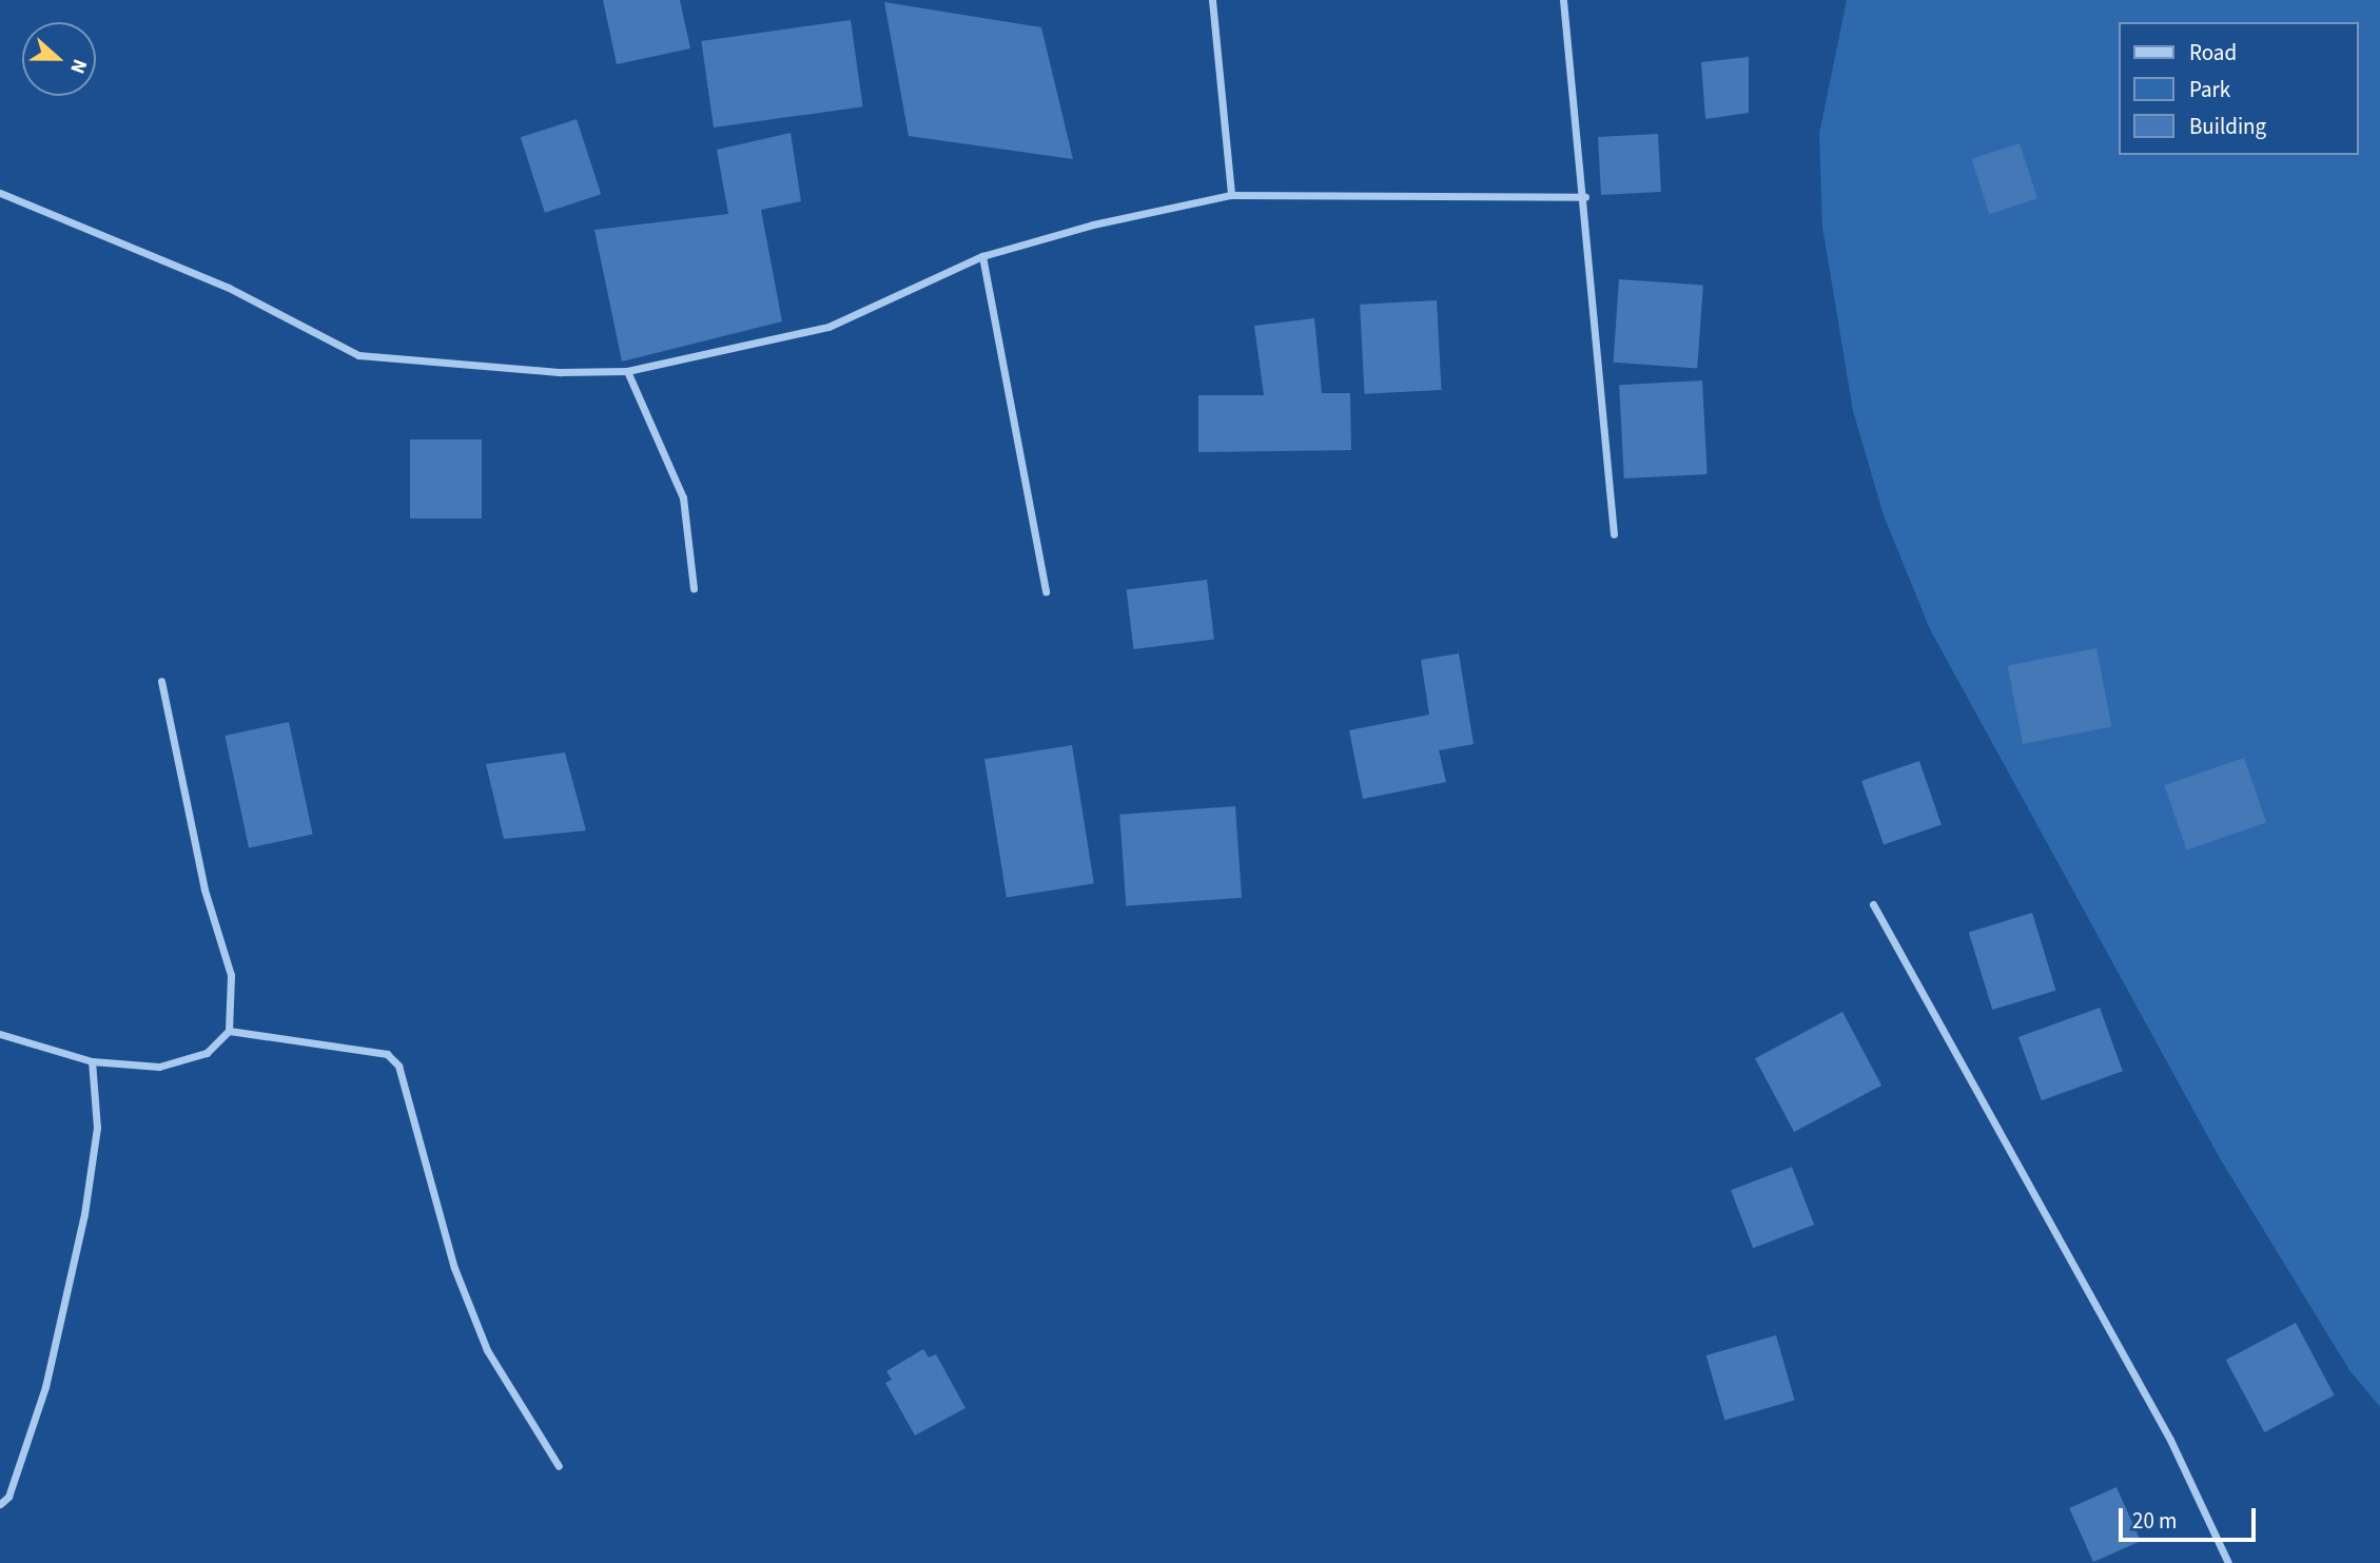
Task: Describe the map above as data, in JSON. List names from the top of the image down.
{
  "legend": ["Road", "Park", "Building"],
  "scale_bar": "20 m",
  "north": "right"
}
